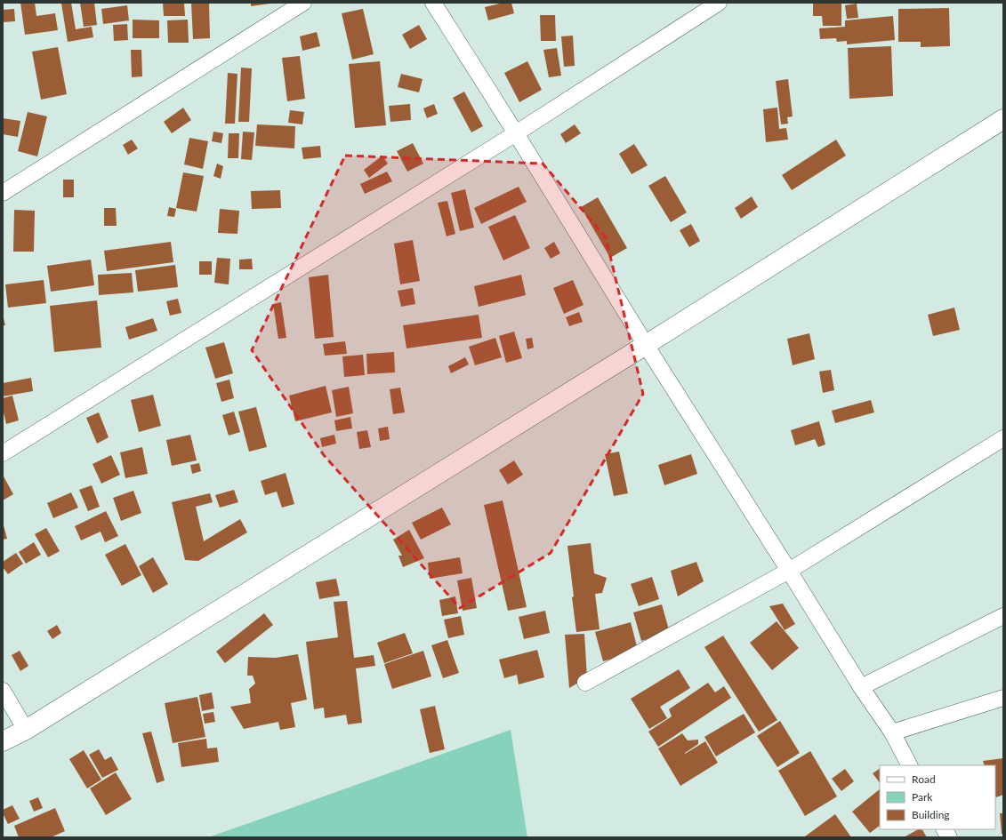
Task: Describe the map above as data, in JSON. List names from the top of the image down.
{
  "legend": ["Road", "Park", "Building"]
}
